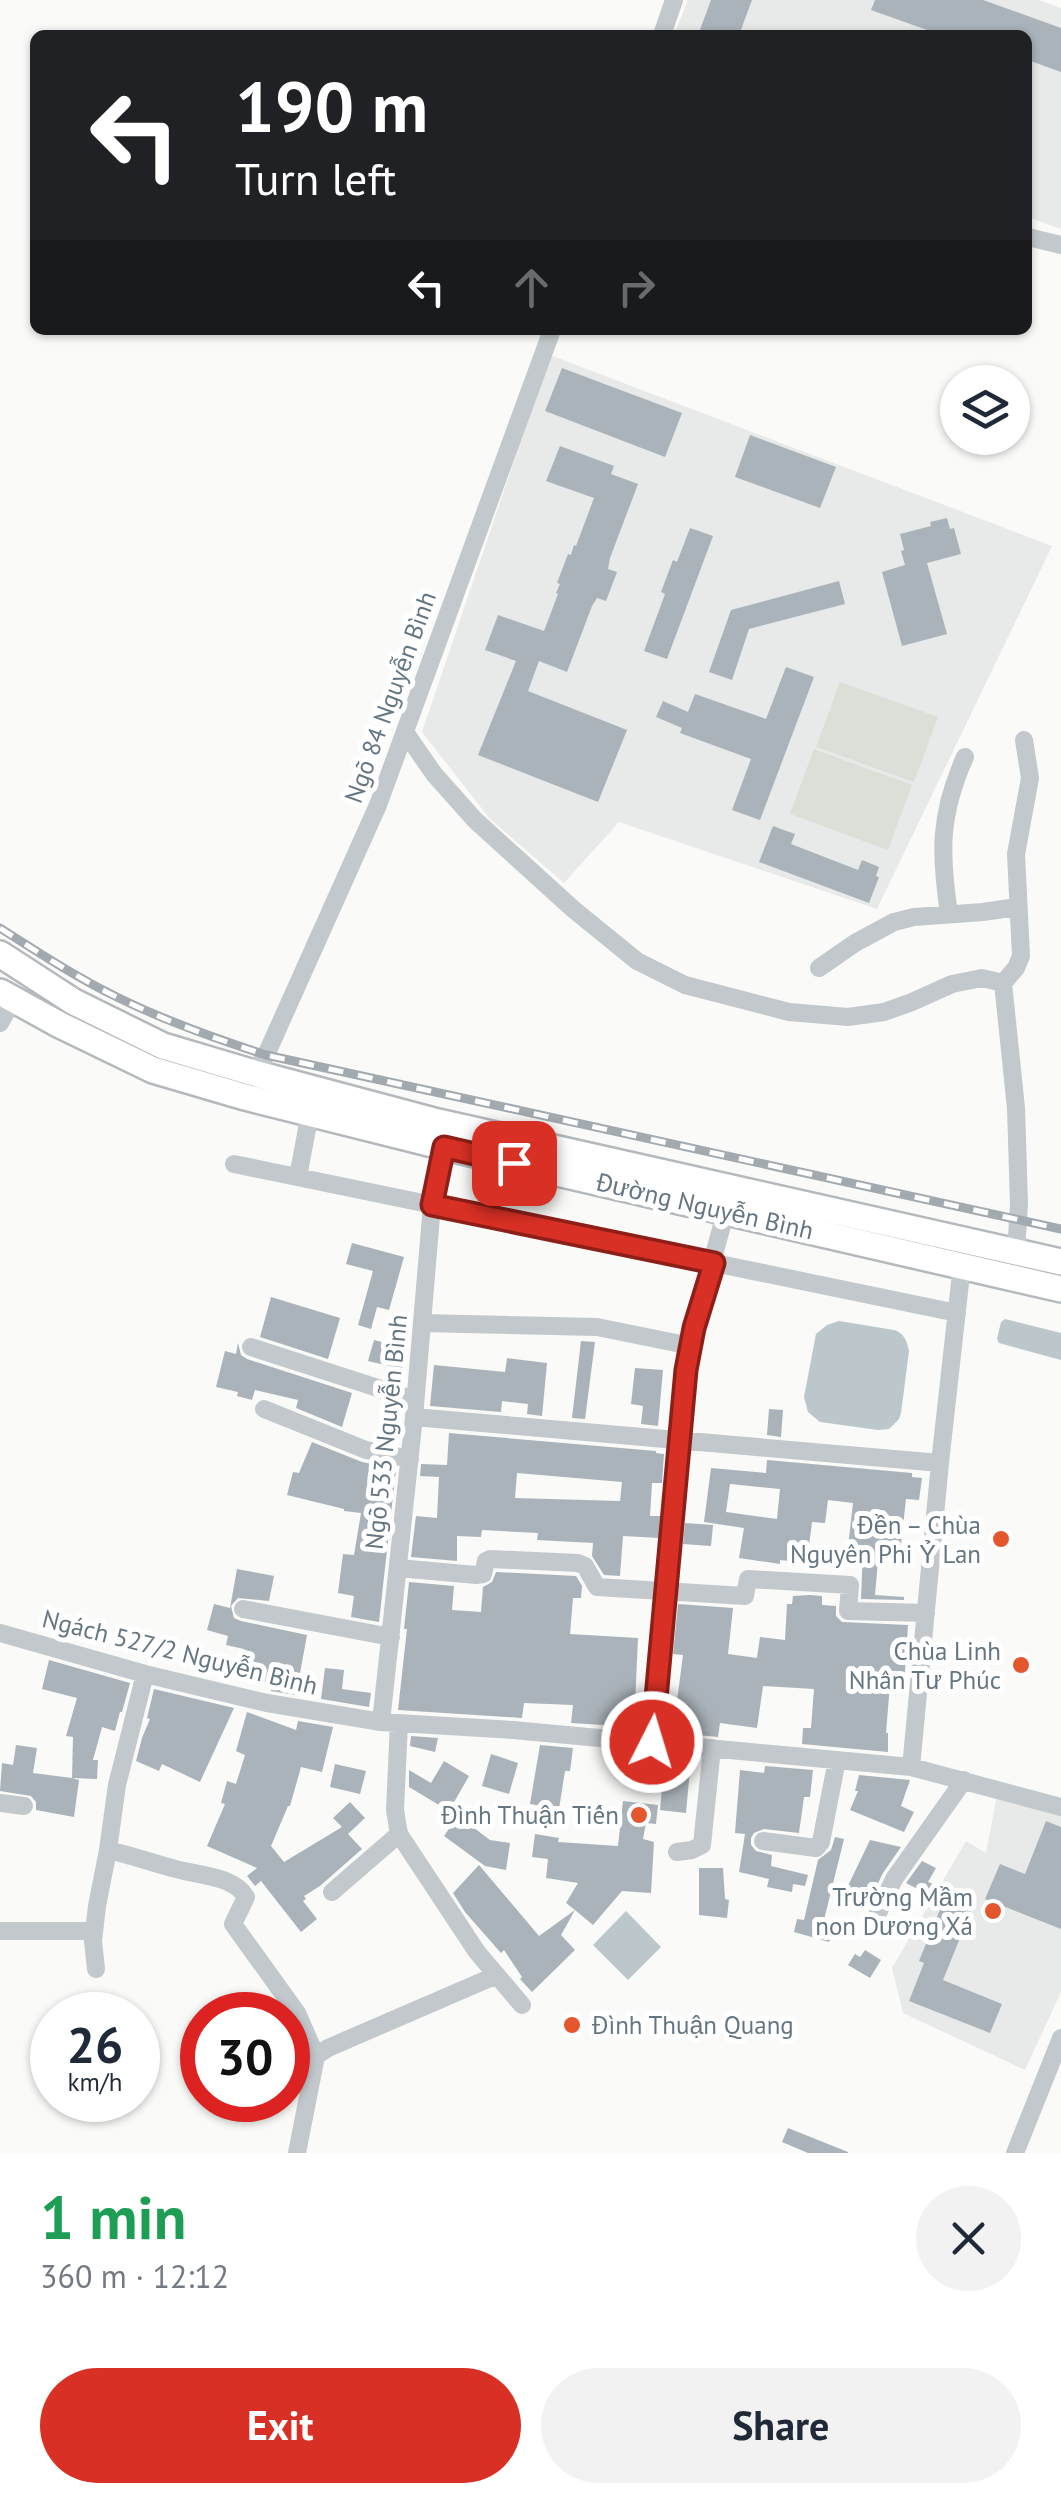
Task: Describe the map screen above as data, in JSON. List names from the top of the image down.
{
  "streets": {
    "highway": ["Đường Nguyễn Bình"],
    "street": ["Ngõ 84 Nguyễn Bình", "Ngõ 533 Nguyễn Bình", "Ngách 527/2 Nguyễn Bình"]
  },
  "crossings": [
    ["Ngõ 84 Nguyễn Bình", "Đường Nguyễn Bình"],
    ["Đường Nguyễn Bình", "Ngõ 533 Nguyễn Bình"],
    ["Ngõ 533 Nguyễn Bình", "Ngách 527/2 Nguyễn Bình"]
  ],
  "places": [
    "Đền – Chùa Nguyên Phi Ỷ Lan",
    "Chùa Linh Nhân Tư Phúc",
    "Đình Thuận Tiến",
    "Trường Mầm non Dương Xá",
    "Đình Thuận Quang"
  ],
  "page": {
    "turn": ["190 m", "Turn left"],
    "speed": "26 km/h",
    "limit": "30",
    "heading": ["1 min", "360 m · 12:12"],
    "buttons": ["Exit", "Share"]
  }
}
